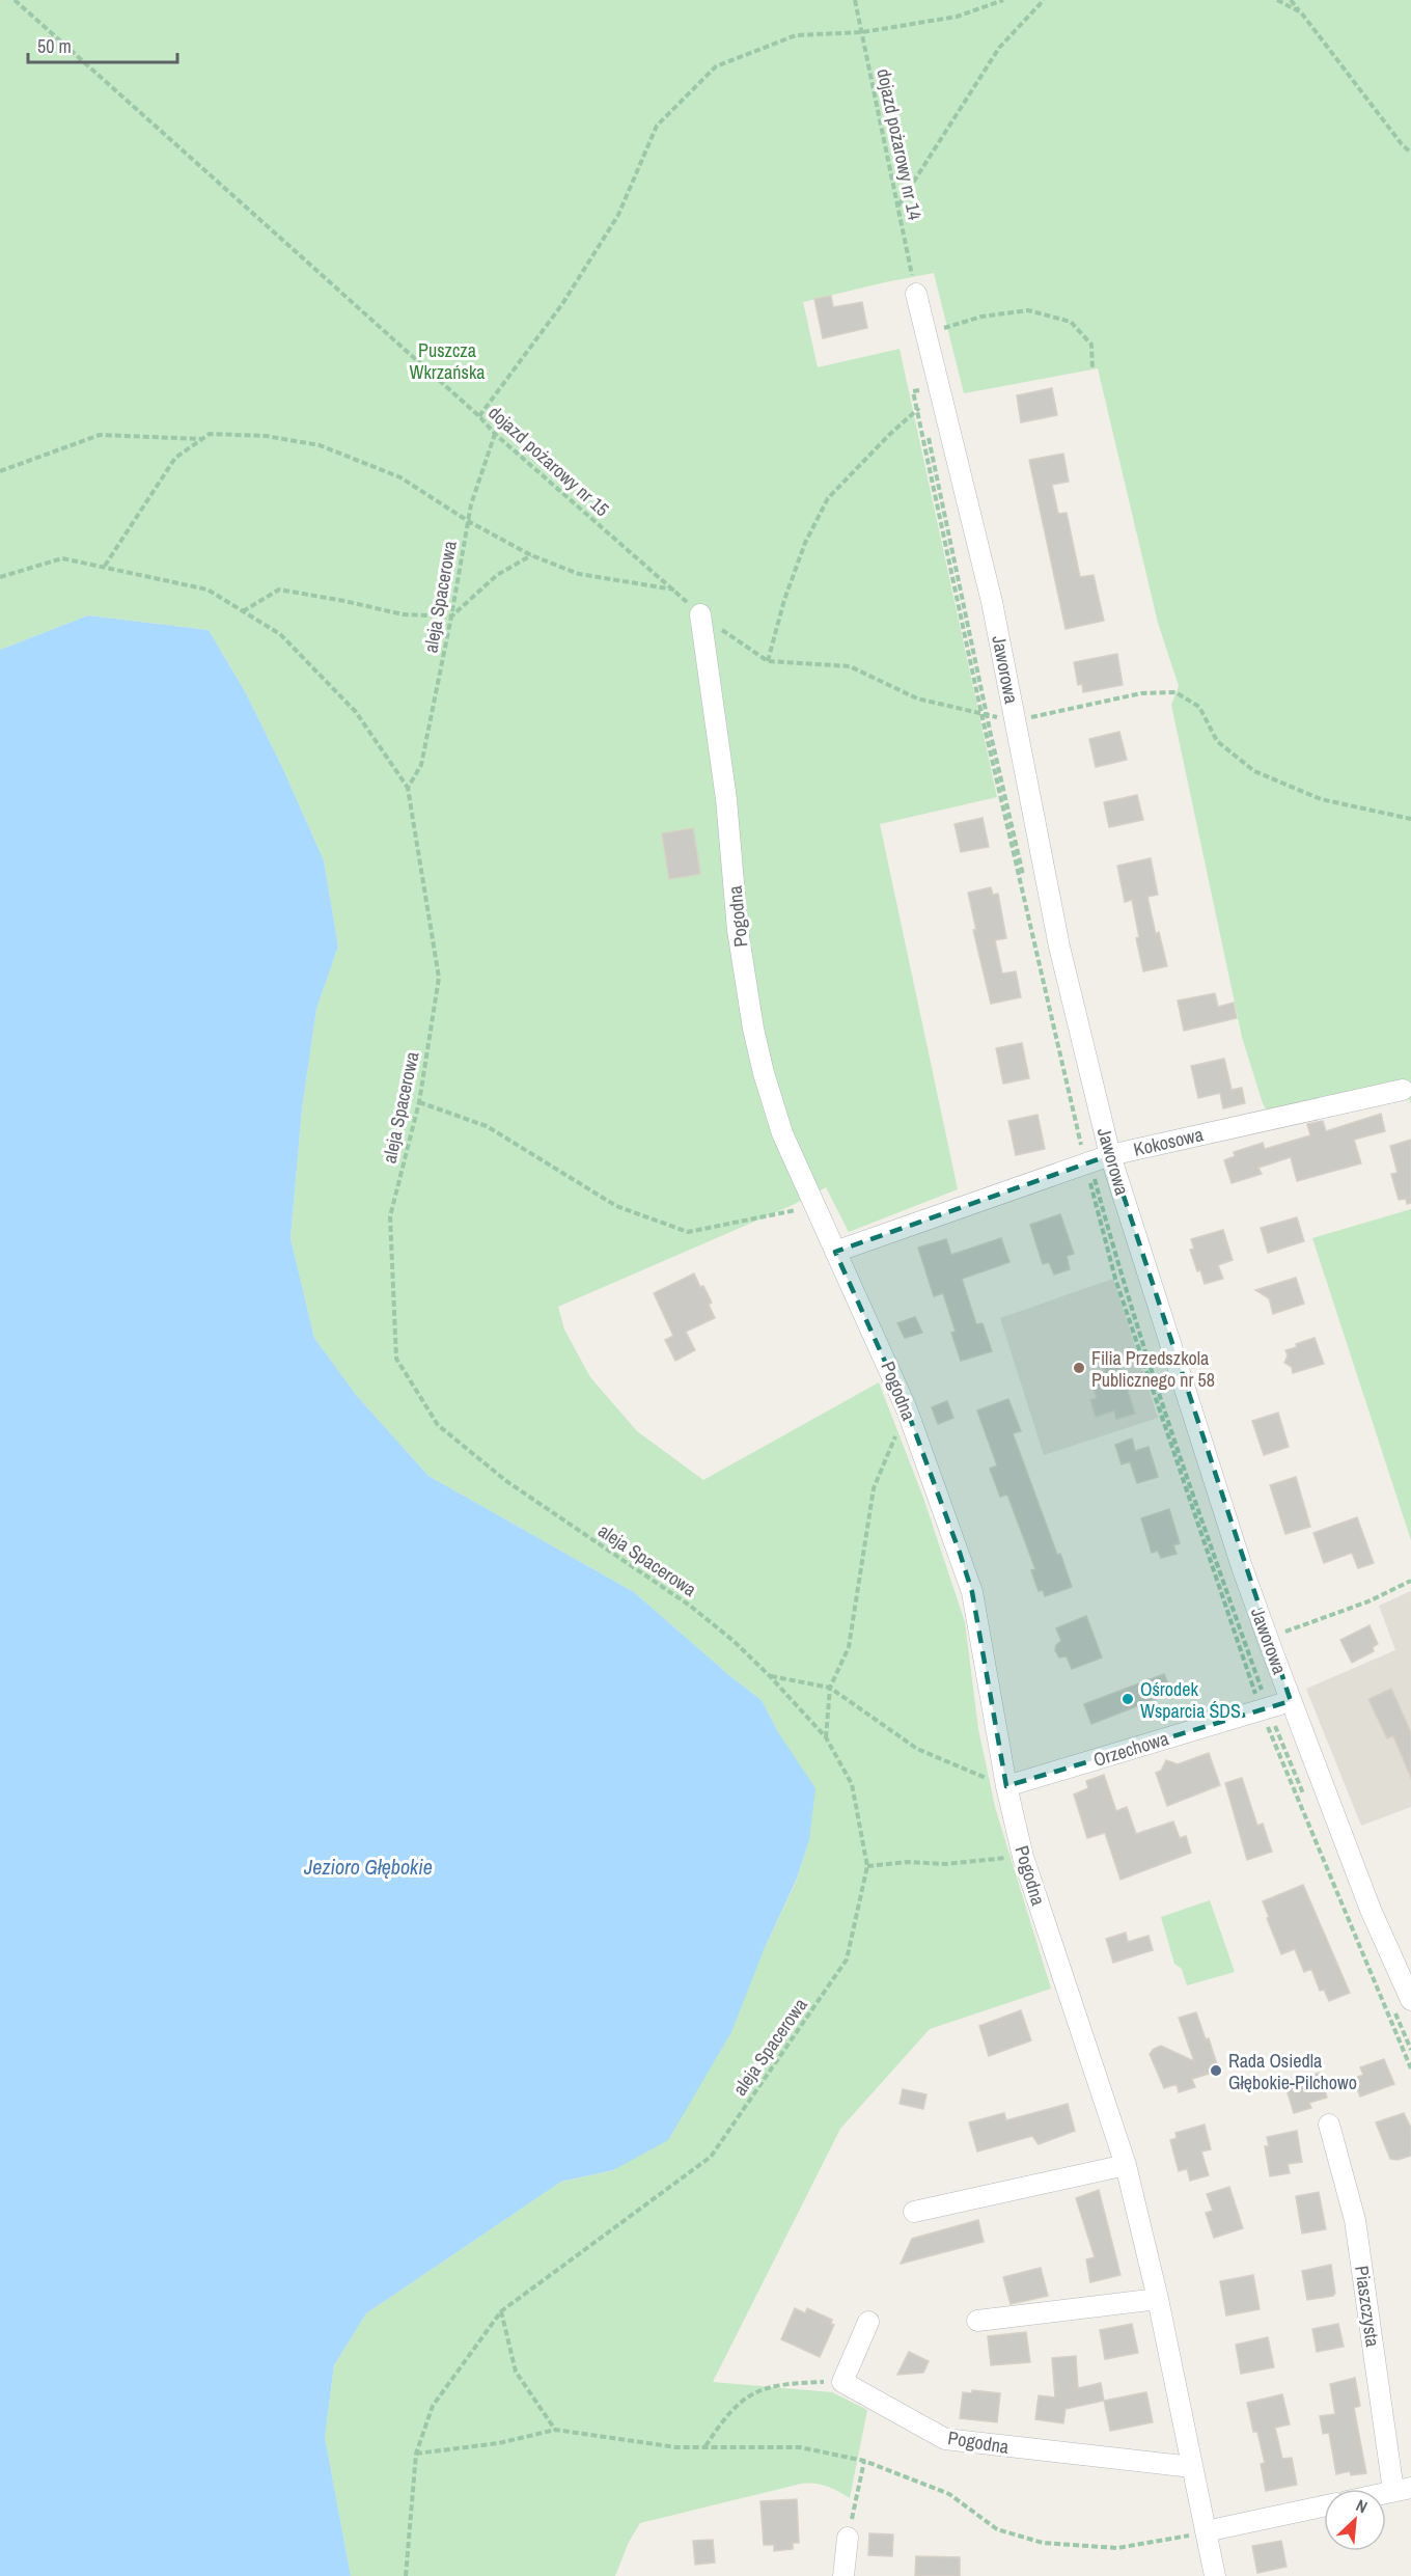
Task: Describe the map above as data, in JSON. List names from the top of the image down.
{
  "streets": {
    "street": [
      "Jaworowa",
      "Pogodna",
      "Kokosowa",
      "Orzechowa",
      "Piaszczysta"
    ],
    "path": ["dojazd pożarowy nr 14", "dojazd pożarowy nr 15", "aleja Spacerowa"]
  },
  "crossings": [
    ["dojazd pożarowy nr 14", "Jaworowa"],
    ["dojazd pożarowy nr 15", "aleja Spacerowa"],
    ["dojazd pożarowy nr 15", "Pogodna"],
    ["Jaworowa", "Kokosowa"],
    ["Jaworowa", "Orzechowa"],
    ["Pogodna", "Kokosowa"],
    ["Pogodna", "Orzechowa"]
  ],
  "water": ["Jezioro Głębokie"],
  "parks": ["Puszcza Wkrzańska"],
  "places": ["Filia Przedszkola Publicznego nr 58", "Ośrodek Wsparcia ŚDS", "Rada Osiedla Głębokie-Pilchowo"],
  "scale_bar": "50 m",
  "north": "top right"
}
